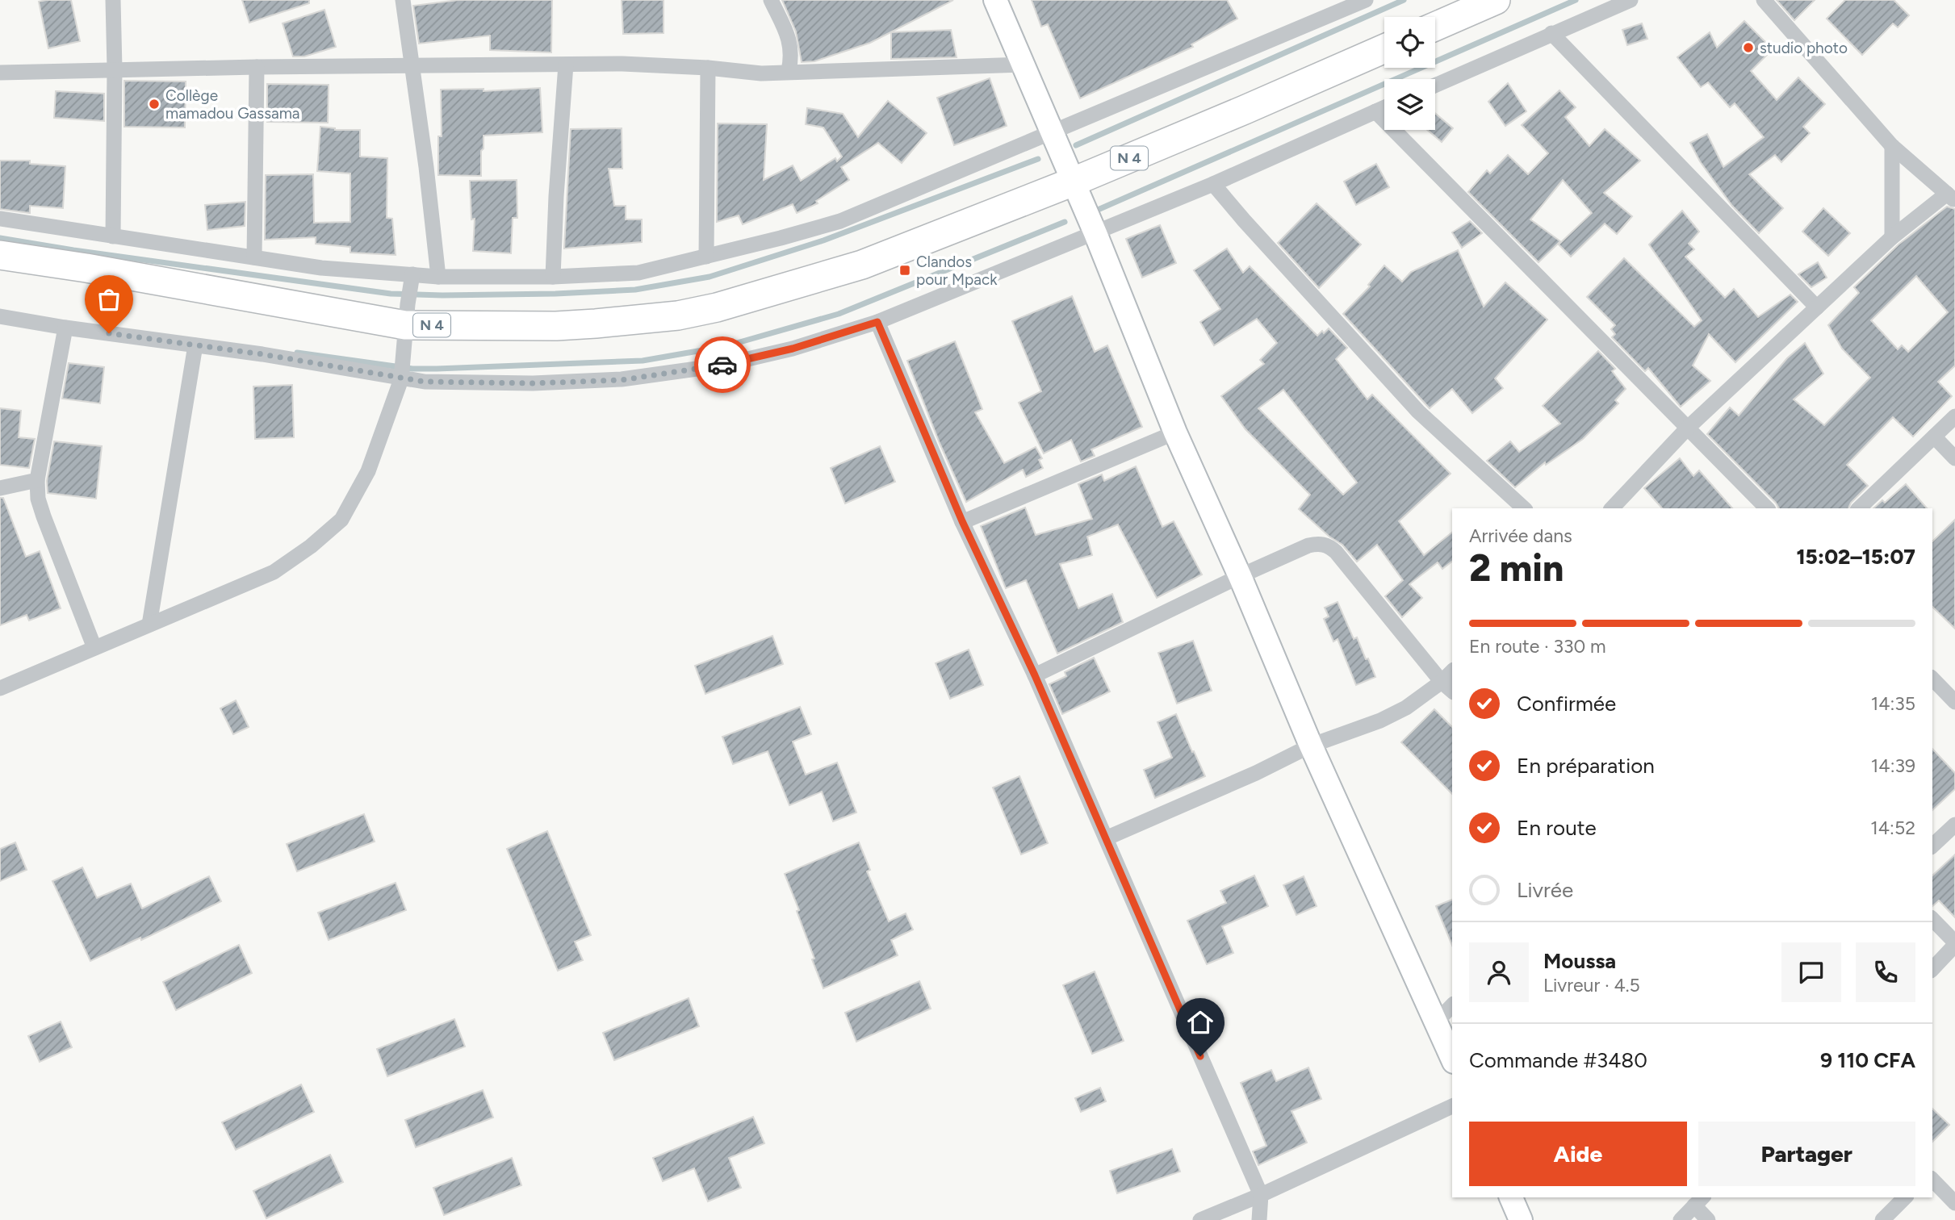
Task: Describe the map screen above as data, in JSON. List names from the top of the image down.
{
  "streets": {
    "highway": ["N 4"]
  },
  "places": {
    "other": ["studio photo", "Collège mamadou Gassama"],
    "transit": ["Clandos pour Mpack"]
  },
  "page": {
    "heading": ["2 min", "Arrivée dans", "15:02–15:07"],
    "panel": [
      "Moussa",
      "Livreur · 4.5",
      "Commande #3480",
      "9 110 CFA"
    ],
    "bar": "En route · 330 m",
    "list": [
      ["Confirmée", "14:35"],
      ["En préparation", "14:39"],
      ["En route", "14:52"],
      "Livrée"
    ],
    "buttons": ["Aide", "Partager"]
  }
}
